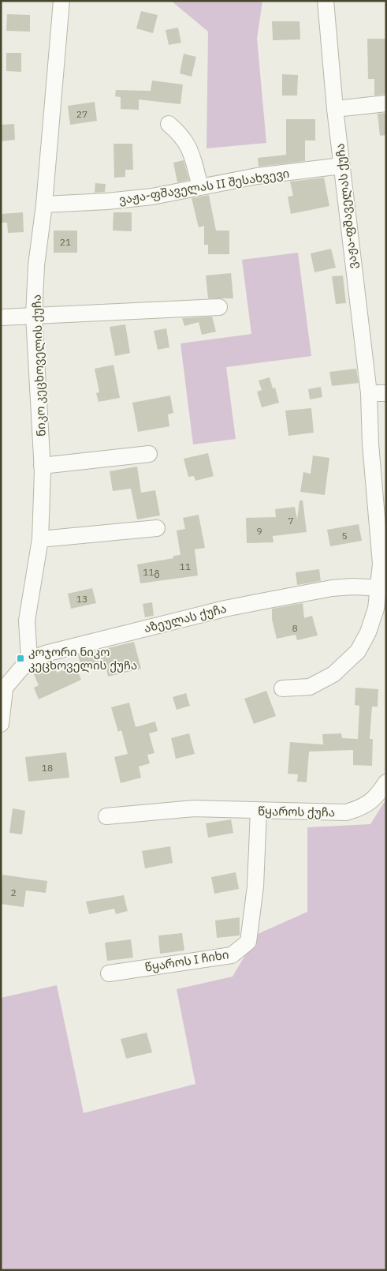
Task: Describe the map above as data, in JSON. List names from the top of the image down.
{
  "streets": {
    "street": [
      "ვაჟა-ფშაველას II შესახვევი",
      "ვაჟა-ფშაველას ქუჩა",
      "ნიკო კეცხოველის ქუჩა",
      "აზეულას ქუჩა",
      "წყაროს ქუჩა",
      "წყაროს I ჩიხი"
    ]
  },
  "crossings": [
    ["ვაჟა-ფშაველას II შესახვევი", "ვაჟა-ფშაველას ქუჩა"],
    ["ვაჟა-ფშაველას II შესახვევი", "ნიკო კეცხოველის ქუჩა"],
    ["ვაჟა-ფშაველას ქუჩა", "აზეულას ქუჩა"],
    ["ნიკო კეცხოველის ქუჩა", "აზეულას ქუჩა"],
    ["წყაროს ქუჩა", "წყაროს I ჩიხი"]
  ],
  "places": {
    "transit": ["კოჯორი ნიკო კეცხოველის ქუჩა"]
  },
  "house_numbers": [
    "27",
    "21",
    "7",
    "9",
    "5",
    "11",
    "11გ",
    "13",
    "8",
    "18",
    "2"
  ]
}
